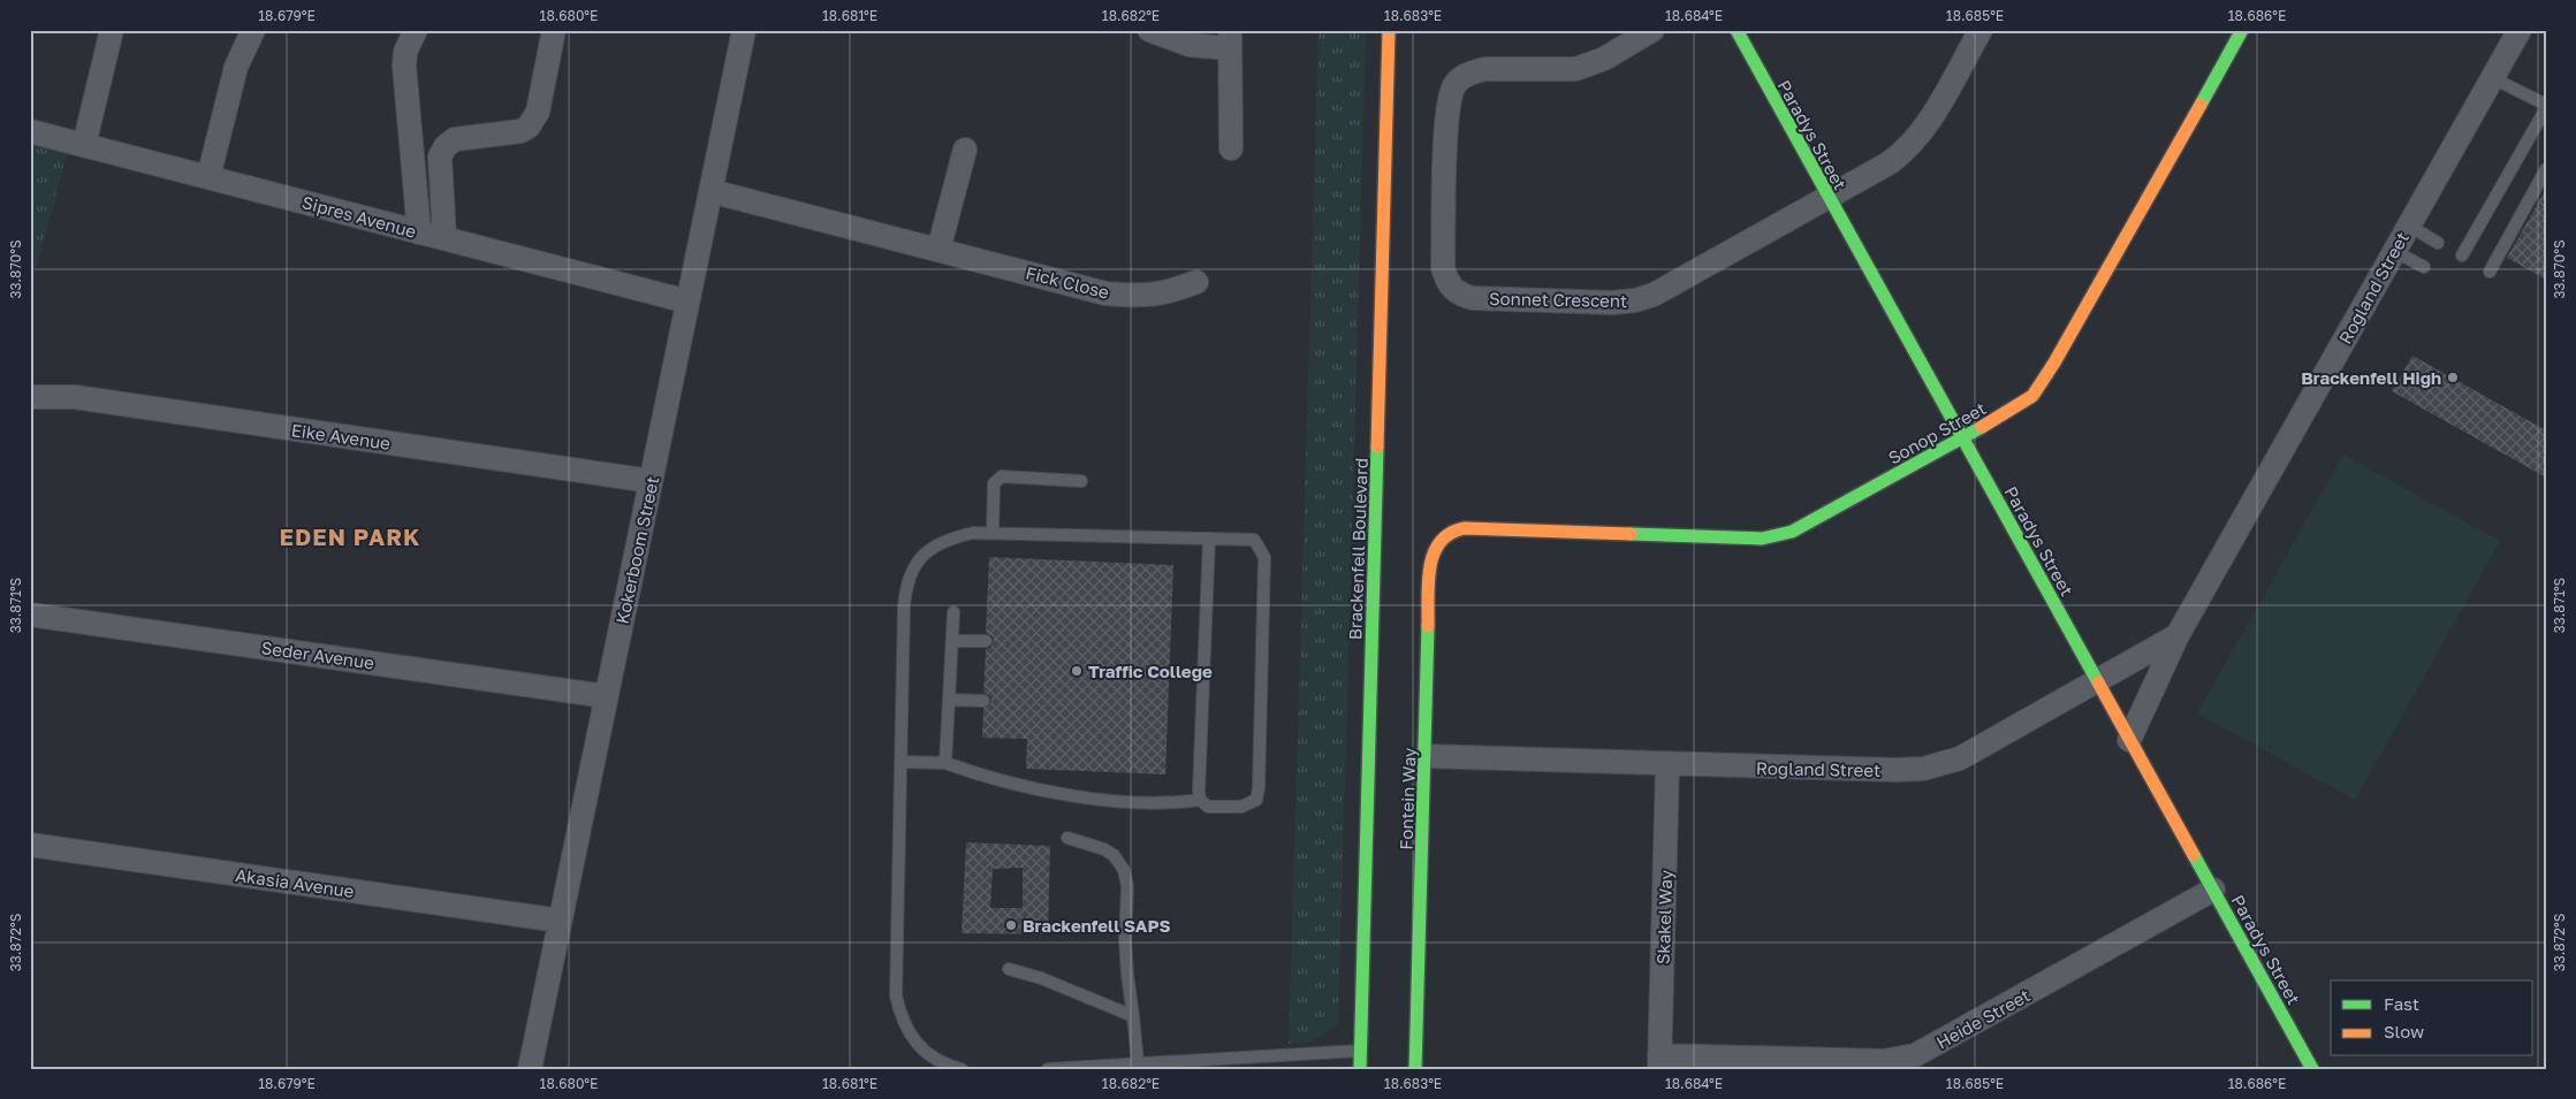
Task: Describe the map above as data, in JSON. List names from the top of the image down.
{
  "streets": {
    "street": [
      "Paradys Street",
      "Sipres Avenue",
      "Fick Close",
      "Rogland Street",
      "Sonnet Crescent",
      "Sonop Street",
      "Eike Avenue",
      "Brackenfell Boulevard",
      "Kokerboom Street",
      "Seder Avenue",
      "Fontein Way",
      "Akasia Avenue",
      "Skakel Way",
      "Heide Street"
    ]
  },
  "crossings": [
    ["Paradys Street", "Rogland Street"],
    ["Paradys Street", "Sonnet Crescent"],
    ["Paradys Street", "Sonop Street"],
    ["Paradys Street", "Heide Street"],
    ["Sipres Avenue", "Kokerboom Street"],
    ["Fick Close", "Kokerboom Street"],
    ["Rogland Street", "Fontein Way"],
    ["Rogland Street", "Skakel Way"],
    ["Sonop Street", "Fontein Way"],
    ["Eike Avenue", "Kokerboom Street"],
    ["Kokerboom Street", "Seder Avenue"],
    ["Kokerboom Street", "Akasia Avenue"],
    ["Skakel Way", "Heide Street"]
  ],
  "districts": ["EDEN PARK"],
  "places": ["Brackenfell High", "Traffic College", "Brackenfell SAPS"],
  "legend": ["Fast", "Slow"],
  "coordinates": [
    "18.679°E",
    "18.680°E",
    "18.681°E",
    "18.682°E",
    "18.683°E",
    "18.684°E",
    "18.685°E",
    "18.686°E",
    "33.870°S",
    "33.871°S",
    "33.872°S"
  ]
}
